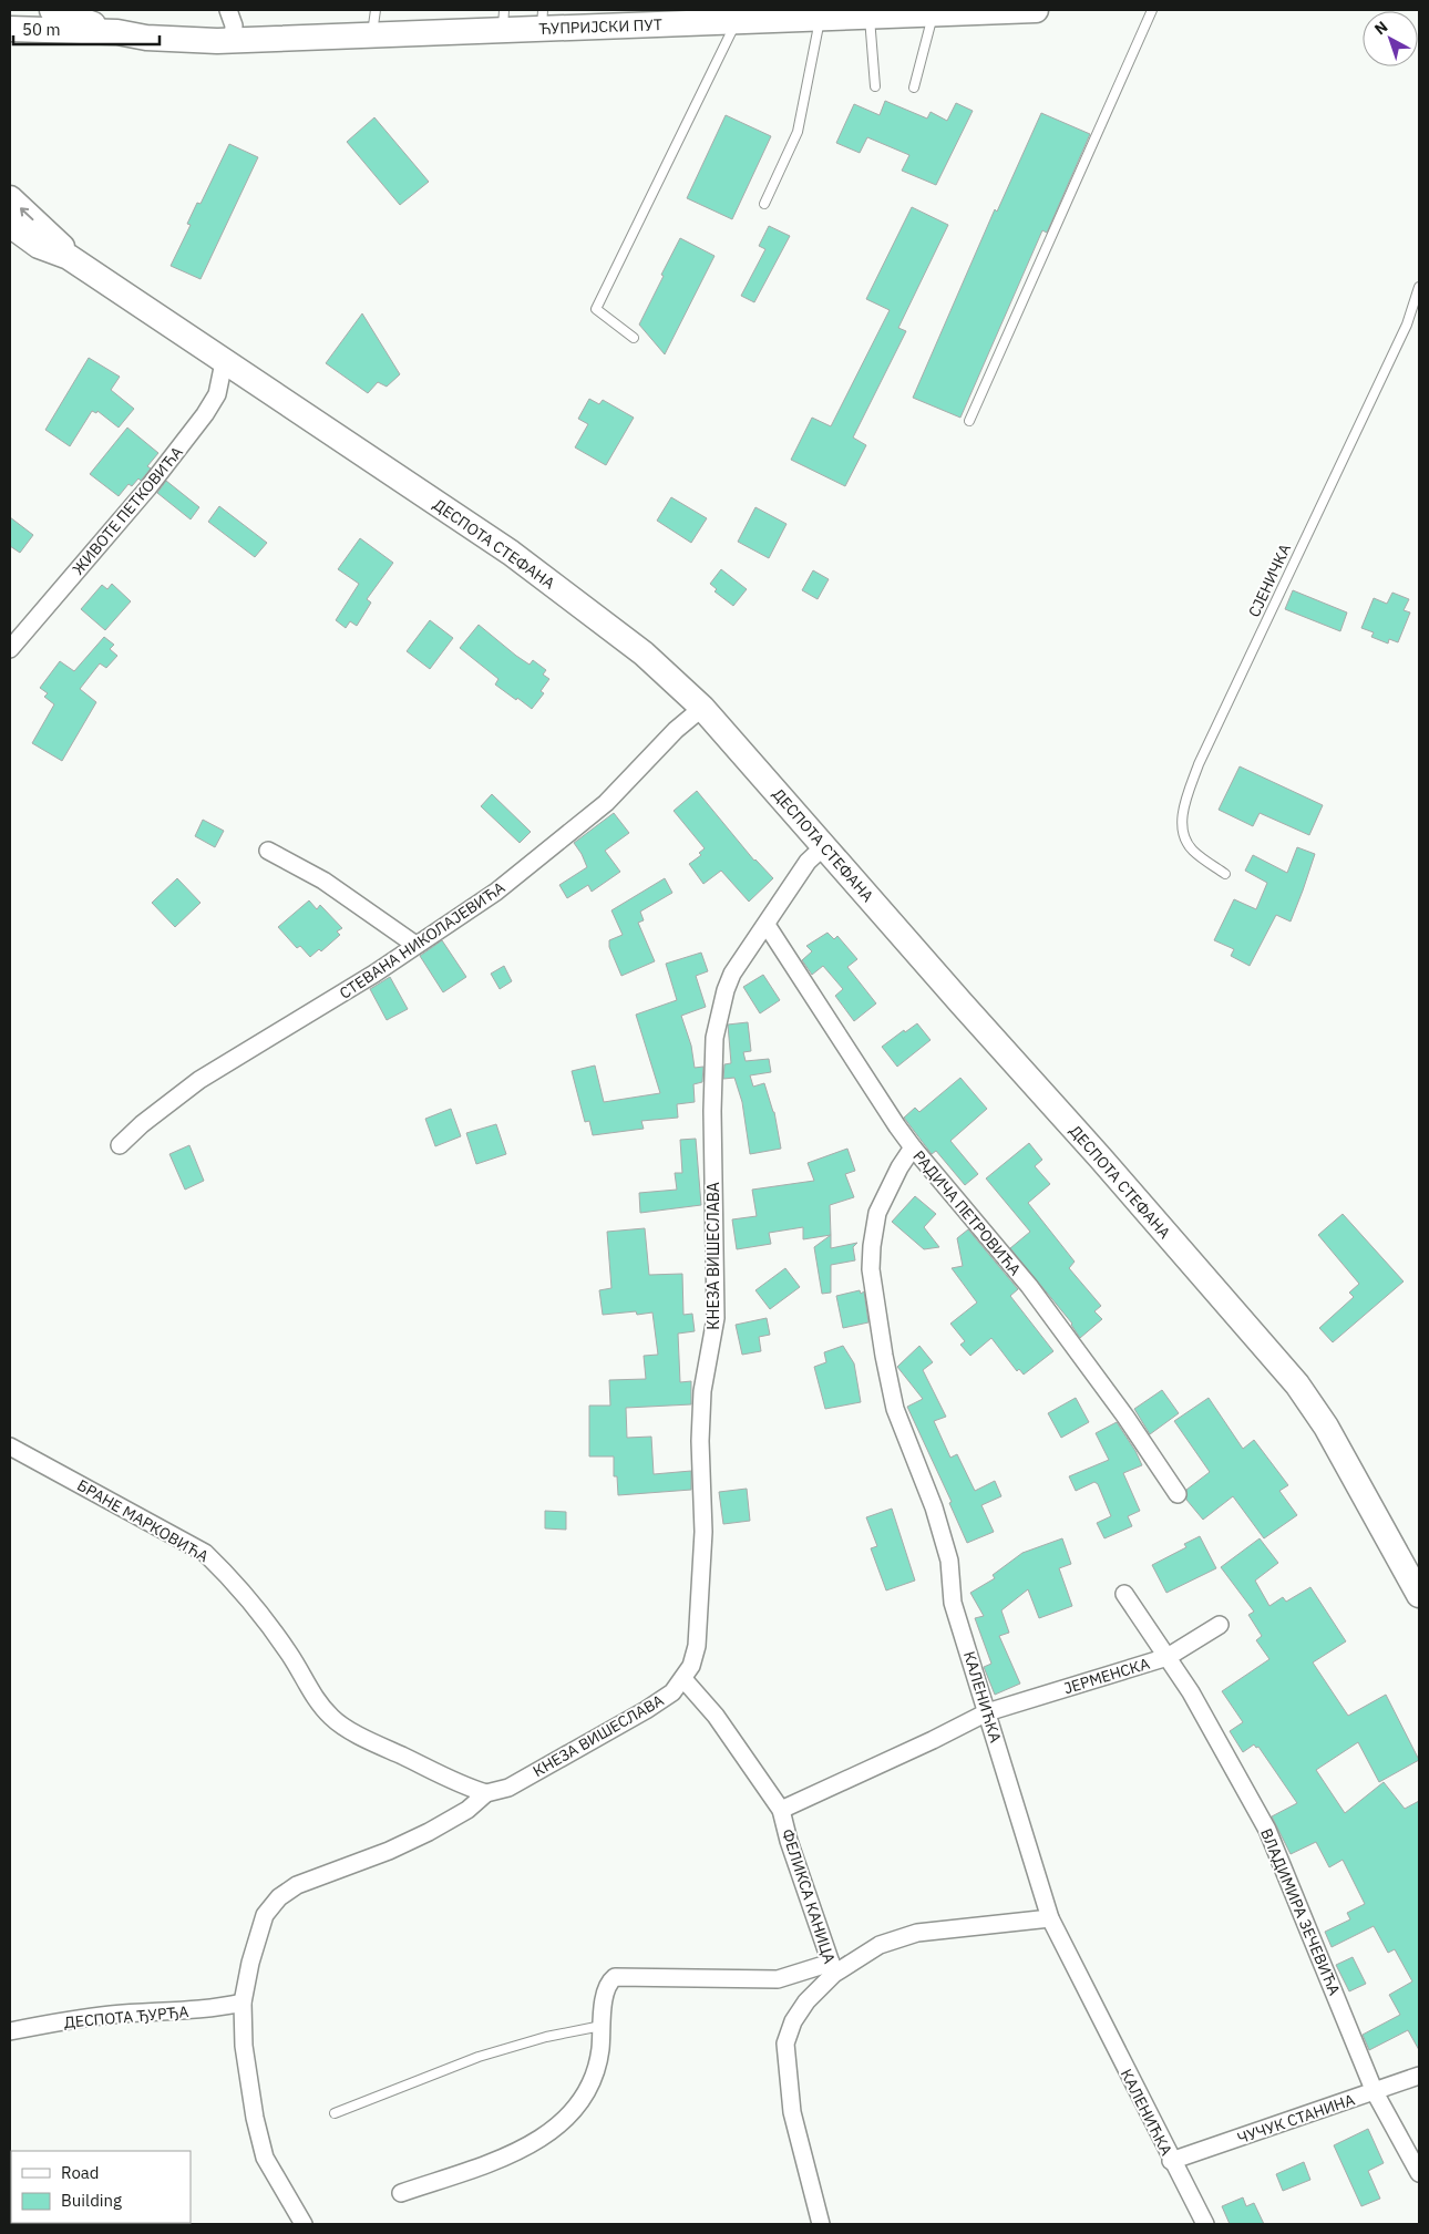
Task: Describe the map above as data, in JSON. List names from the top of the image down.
{
  "streets": {
    "main road": ["ЋУПРИЈСКИ ПУТ", "ДЕСПОТА СТЕФАНА"],
    "street": [
      "ЖИВОТЕ ПЕТКОВИЋА",
      "СТЕВАНА НИКОЛАЈЕВИЋА",
      "РАДИЧА ПЕТРОВИЋА",
      "КНЕЗА ВИШЕСЛАВА",
      "БРАНЕ МАРКОВИЋА",
      "ЈЕРМЕНСКА",
      "КАЛЕНИЋКА",
      "ФЕЛИКСА КАНИЦА",
      "ВЛАДИМИРА ЗЕЧЕВИЋА",
      "ДЕСПОТА ЂУРЂА",
      "ЧУЧУК СТАНИНА"
    ],
    "lane": ["СЈЕНИЧКА"]
  },
  "crossings": [
    ["ЖИВОТЕ ПЕТКОВИЋА", "ДЕСПОТА СТЕФАНА"],
    ["ДЕСПОТА СТЕФАНА", "СТЕВАНА НИКОЛАЈЕВИЋА"],
    ["ДЕСПОТА СТЕФАНА", "КНЕЗА ВИШЕСЛАВА"],
    ["РАДИЧА ПЕТРОВИЋА", "КНЕЗА ВИШЕСЛАВА"],
    ["РАДИЧА ПЕТРОВИЋА", "КАЛЕНИЋКА"],
    ["КНЕЗА ВИШЕСЛАВА", "БРАНЕ МАРКОВИЋА"],
    ["КНЕЗА ВИШЕСЛАВА", "ФЕЛИКСА КАНИЦА"],
    ["КНЕЗА ВИШЕСЛАВА", "ДЕСПОТА ЂУРЂА"],
    ["ЈЕРМЕНСКА", "КАЛЕНИЋКА"],
    ["ЈЕРМЕНСКА", "ФЕЛИКСА КАНИЦА"],
    ["ЈЕРМЕНСКА", "ВЛАДИМИРА ЗЕЧЕВИЋА"],
    ["КАЛЕНИЋКА", "ЧУЧУК СТАНИНА"],
    ["ВЛАДИМИРА ЗЕЧЕВИЋА", "ЧУЧУК СТАНИНА"]
  ],
  "legend": ["Road", "Building"],
  "scale_bar": "50 m",
  "north": "top left"
}
